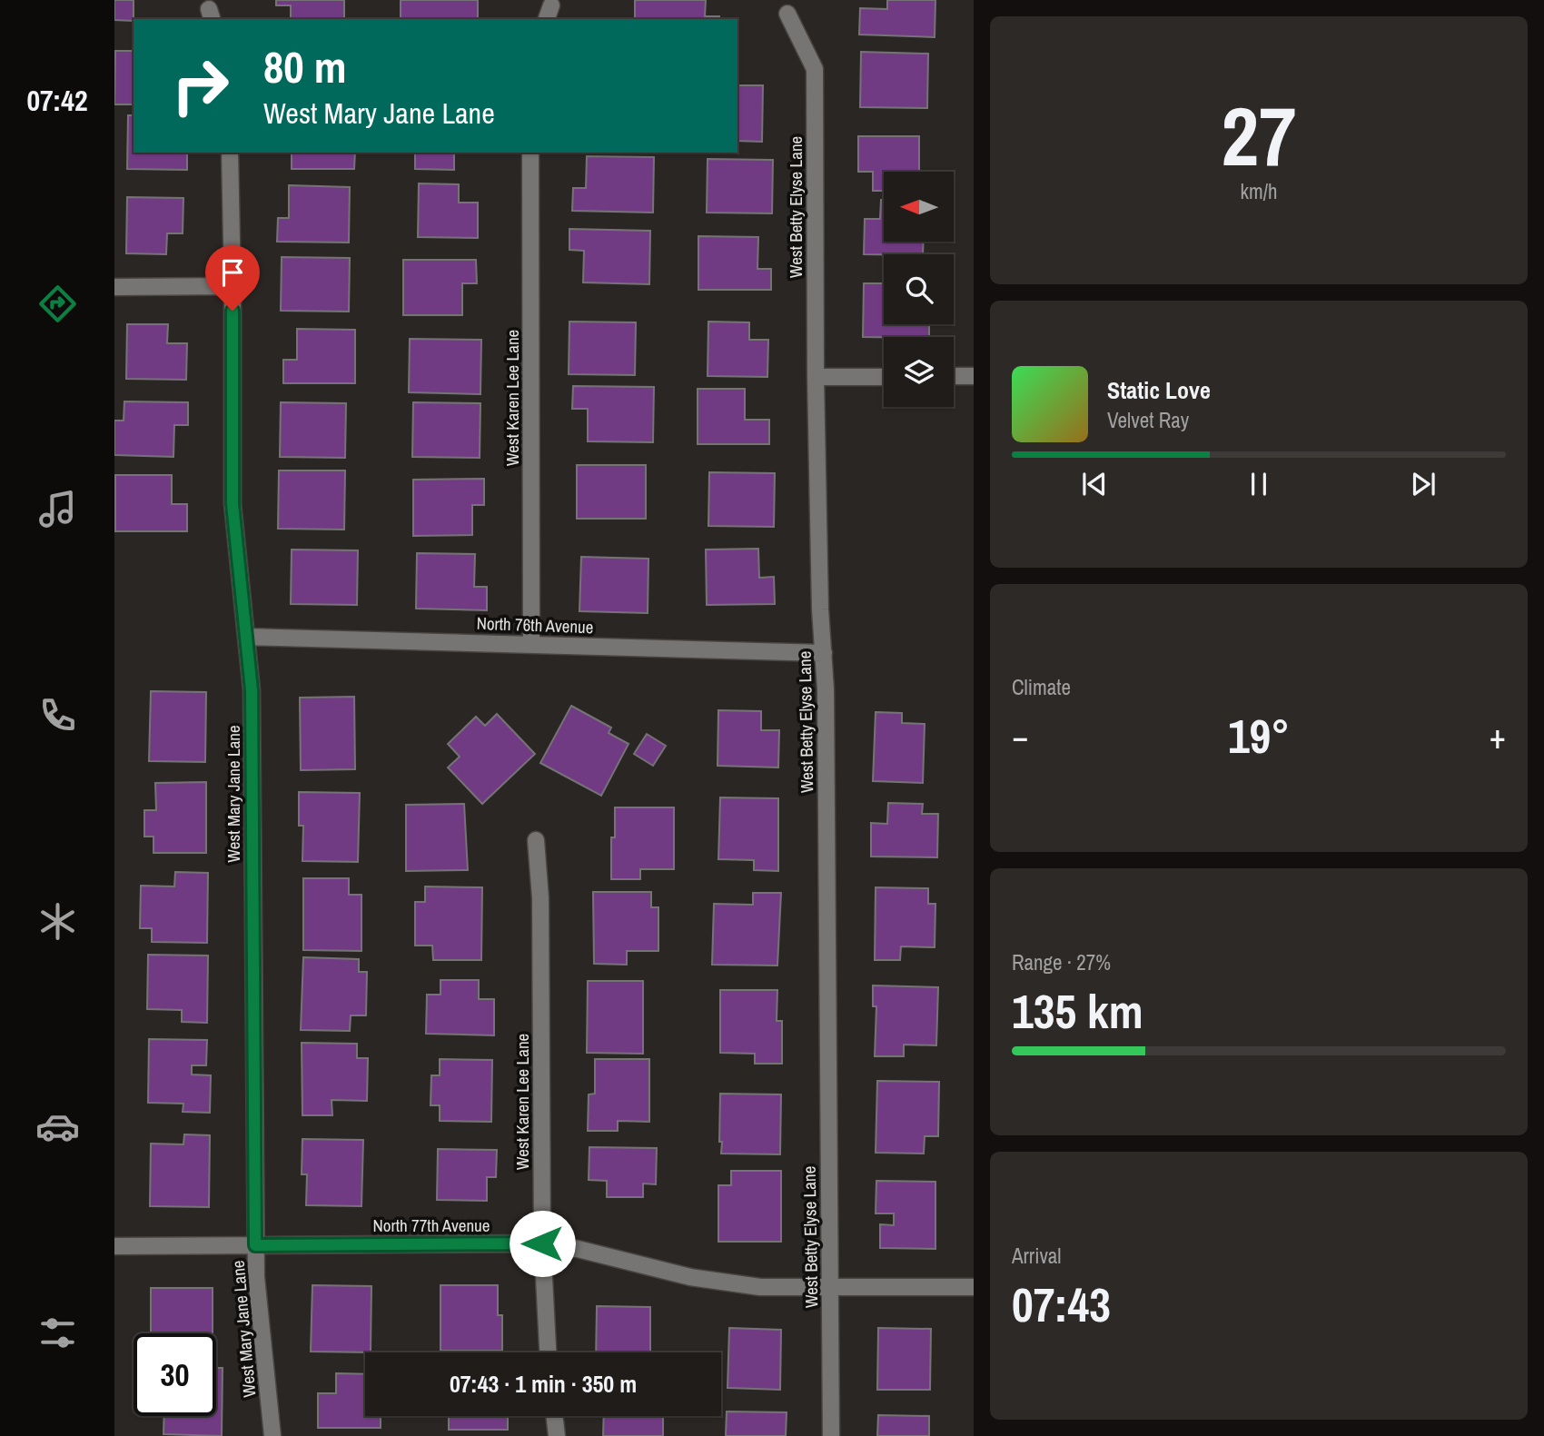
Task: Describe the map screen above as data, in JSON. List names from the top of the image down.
{
  "streets": {
    "street": [
      "West Betty Elyse Lane",
      "West Karen Lee Lane",
      "North 76th Avenue",
      "West Mary Jane Lane",
      "North 77th Avenue"
    ]
  },
  "crossings": [
    ["West Betty Elyse Lane", "North 76th Avenue"],
    ["West Betty Elyse Lane", "North 77th Avenue"],
    ["West Karen Lee Lane", "North 76th Avenue"],
    ["West Karen Lee Lane", "North 77th Avenue"],
    ["North 76th Avenue", "West Mary Jane Lane"],
    ["West Mary Jane Lane", "North 77th Avenue"]
  ],
  "north": "left",
  "page": {
    "tabs": "07:42",
    "tile": [
      ["27", "km/h"],
      "Climate",
      ["Range · 27%", "135 km"],
      ["Arrival", "07:43"]
    ],
    "turn": ["80 m", "West Mary Jane Lane"],
    "song": ["Static Love", "Velvet Ray"],
    "heat": ["−", "19°", "+"],
    "limit": "30",
    "trip": "07:43 · 1 min · 350 m"
  }
}
